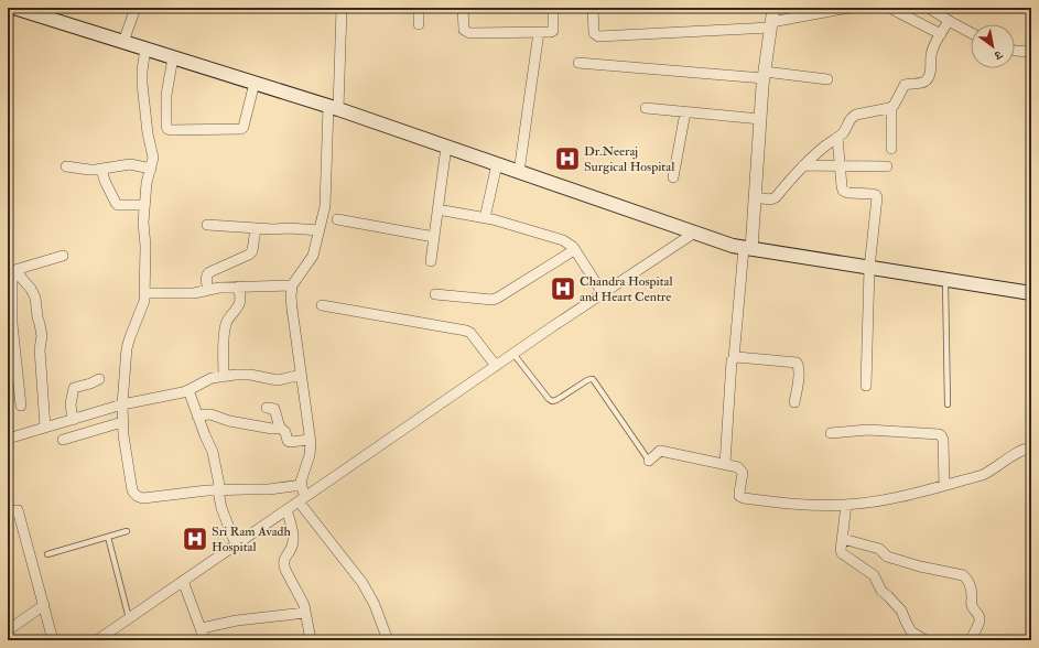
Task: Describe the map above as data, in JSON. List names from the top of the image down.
{
  "places": {
    "hospital": ["Dr.Neeraj Surgical Hospital", "Chandra Hospital and Heart Centre", "Sri Ram Avadh Hospital"]
  },
  "north": "bottom right"
}
